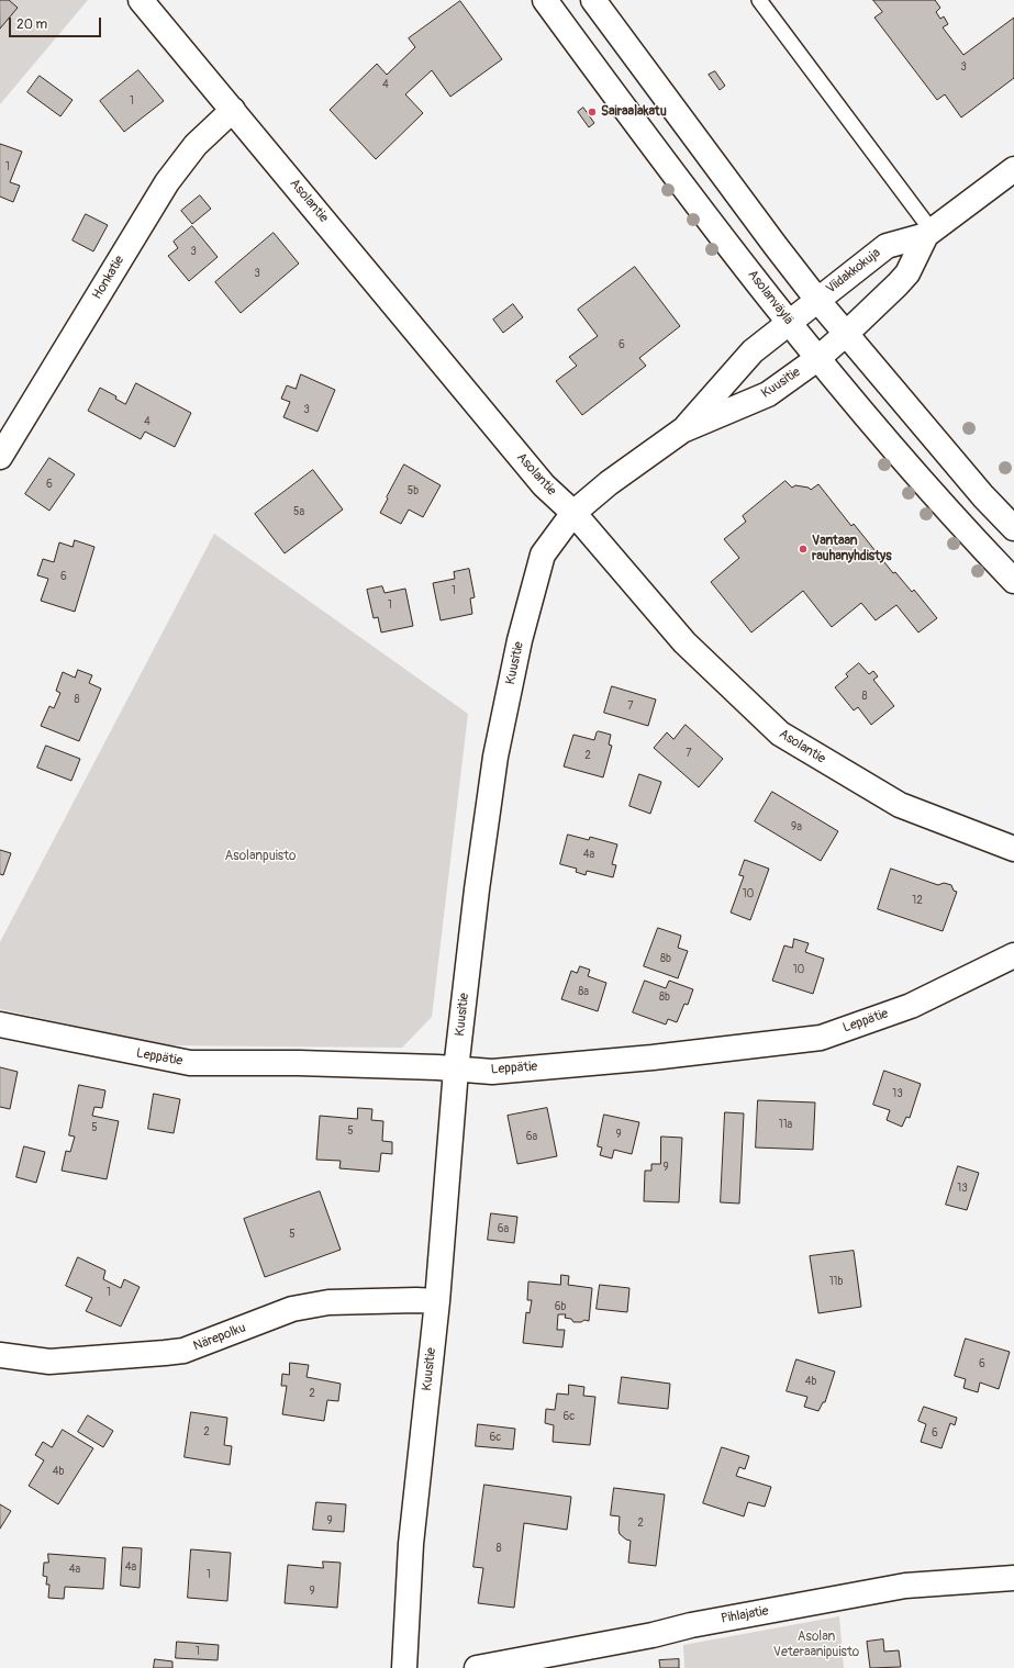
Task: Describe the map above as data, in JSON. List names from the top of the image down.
{
  "streets": {
    "street": [
      "Asolantie",
      "Viidakkokuja",
      "Honkatie",
      "Asolanväylä",
      "Kuusitie",
      "Leppätie",
      "Närepolku",
      "Pihlajatie"
    ]
  },
  "crossings": [
    ["Asolantie", "Honkatie"],
    ["Asolantie", "Kuusitie"],
    ["Viidakkokuja", "Asolanväylä"],
    ["Viidakkokuja", "Kuusitie"],
    ["Asolanväylä", "Kuusitie"],
    ["Kuusitie", "Leppätie"],
    ["Kuusitie", "Närepolku"]
  ],
  "parks": ["Asolanpuisto", "Asolan Veteraanipuisto"],
  "places": ["Sairaalakatu", "Vantaan rauhanyhdistys"],
  "house_numbers": [
    "3",
    "4",
    "1",
    "1",
    "3",
    "3",
    "6",
    "3",
    "4",
    "6",
    "5b",
    "5a",
    "6",
    "1",
    "1",
    "8",
    "8",
    "7",
    "7",
    "2",
    "9a",
    "4a",
    "10",
    "12",
    "8b",
    "10",
    "8a",
    "8b",
    "13",
    "11a",
    "5",
    "5",
    "9",
    "6a",
    "9",
    "13",
    "6a",
    "5",
    "11b",
    "1",
    "6b",
    "6",
    "4b",
    "2",
    "6c",
    "2",
    "6",
    "6c",
    "4b",
    "9",
    "2",
    "8",
    "4a",
    "4a",
    "1",
    "9",
    "1"
  ],
  "scale_bar": "20 m"
}
